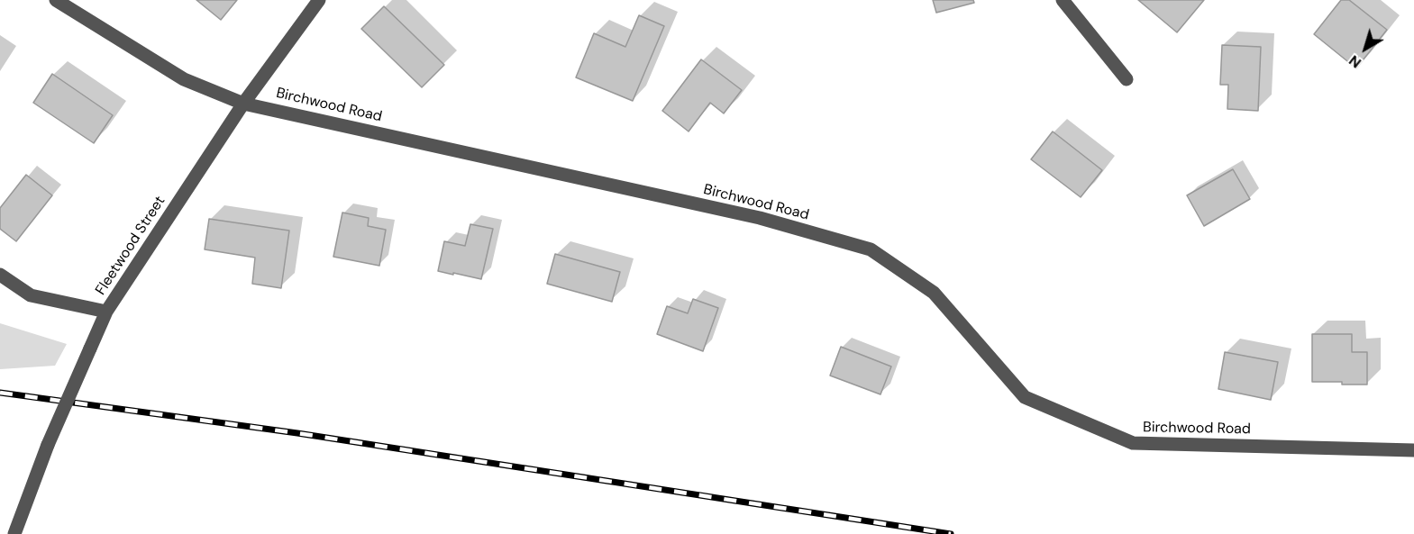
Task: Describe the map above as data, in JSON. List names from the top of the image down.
{
  "streets": {
    "street": ["Birchwood Road", "Fleetwood Street"]
  },
  "crossings": [
    ["Birchwood Road", "Fleetwood Street"]
  ],
  "north": "bottom left"
}
